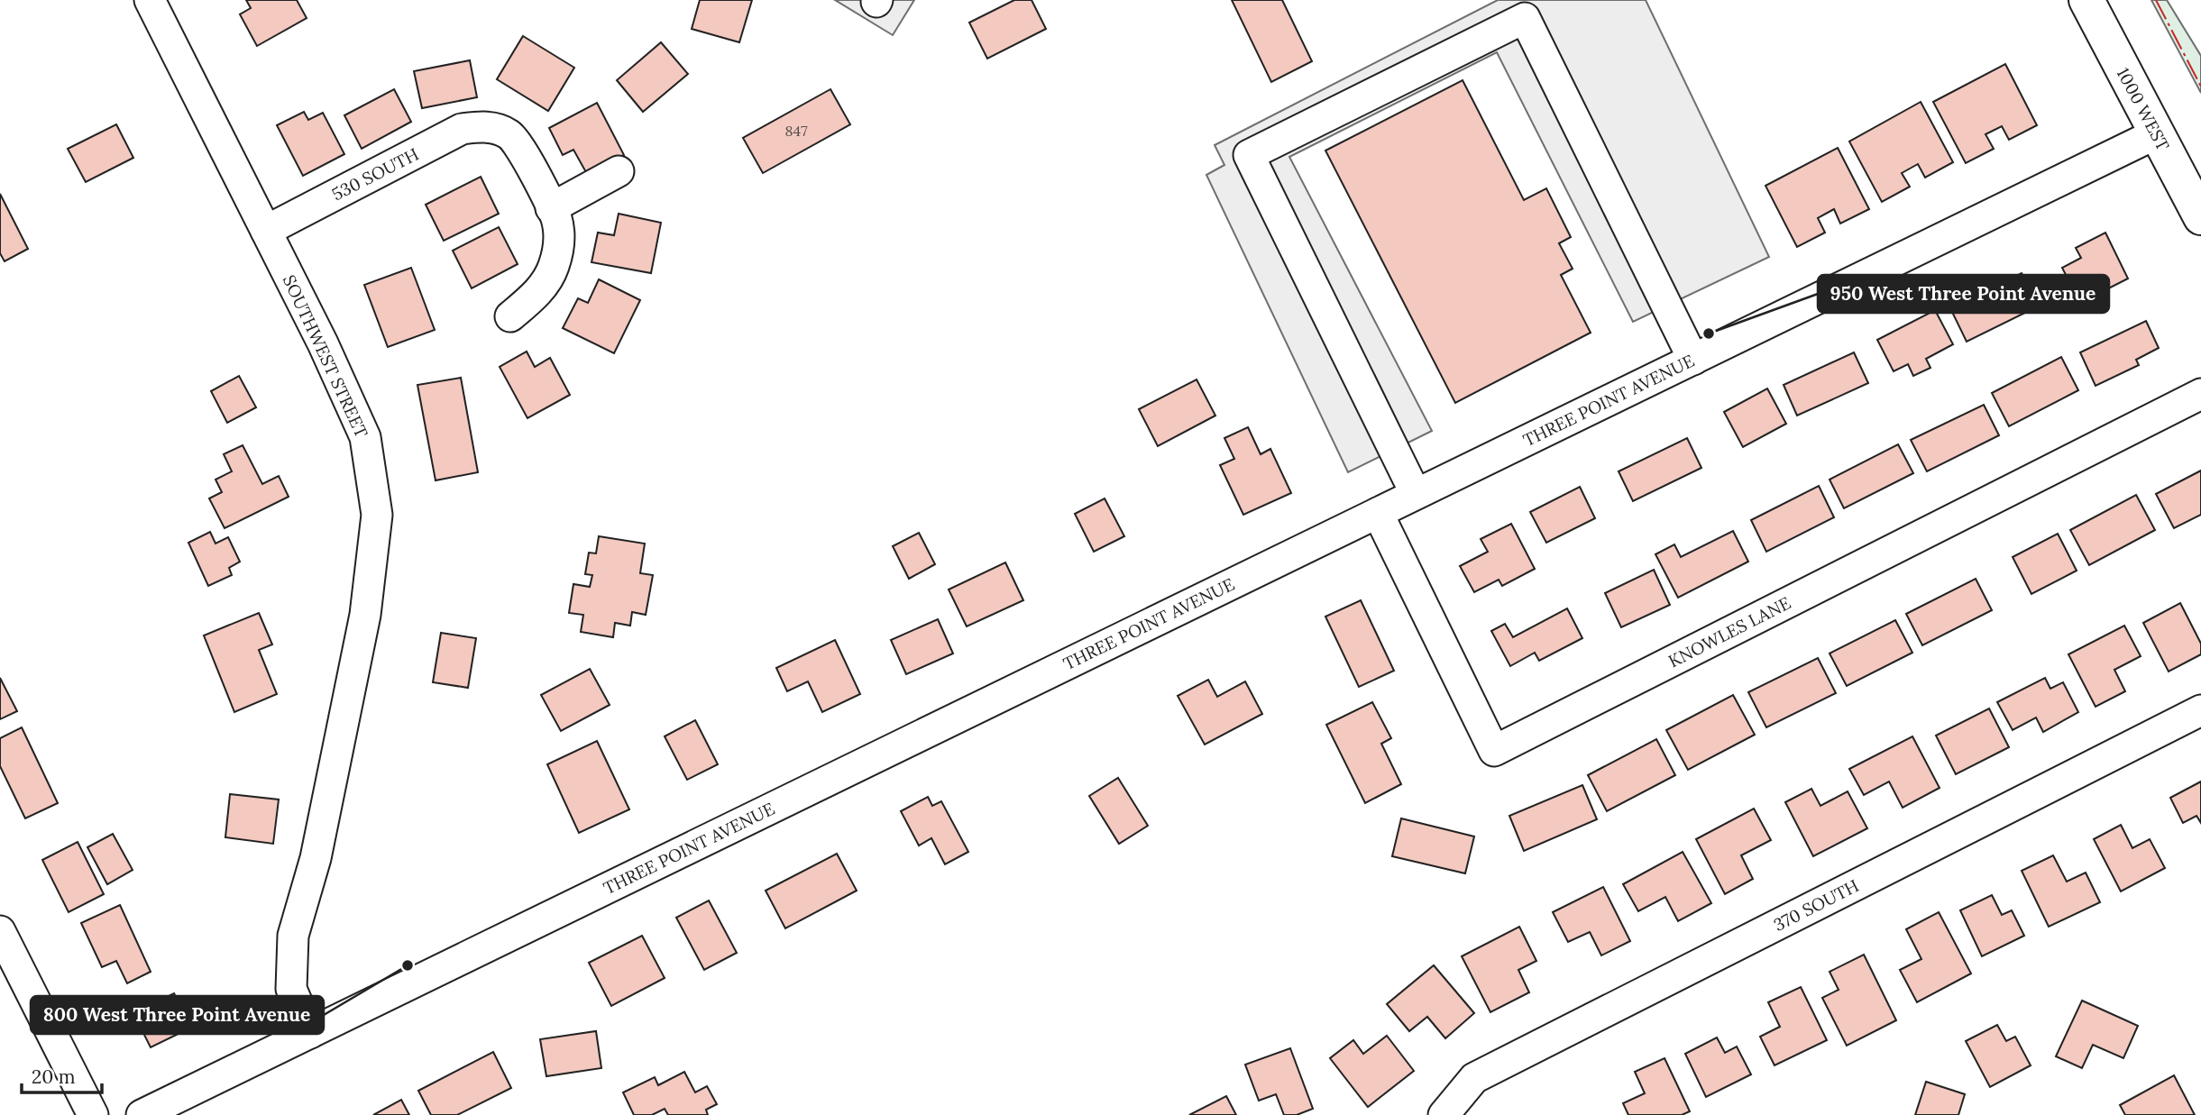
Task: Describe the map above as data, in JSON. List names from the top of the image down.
{
  "streets": {
    "main road": ["1000 WEST"],
    "street": [
      "530 SOUTH",
      "SOUTHWEST STREET",
      "THREE POINT AVENUE",
      "KNOWLES LANE",
      "370 SOUTH"
    ]
  },
  "crossings": [
    ["1000 WEST", "THREE POINT AVENUE"],
    ["530 SOUTH", "SOUTHWEST STREET"],
    ["SOUTHWEST STREET", "THREE POINT AVENUE"],
    ["THREE POINT AVENUE", "KNOWLES LANE"]
  ],
  "places": ["950 West Three Point Avenue", "800 West Three Point Avenue"],
  "house_numbers": ["847"],
  "scale_bar": "20 m"
}
